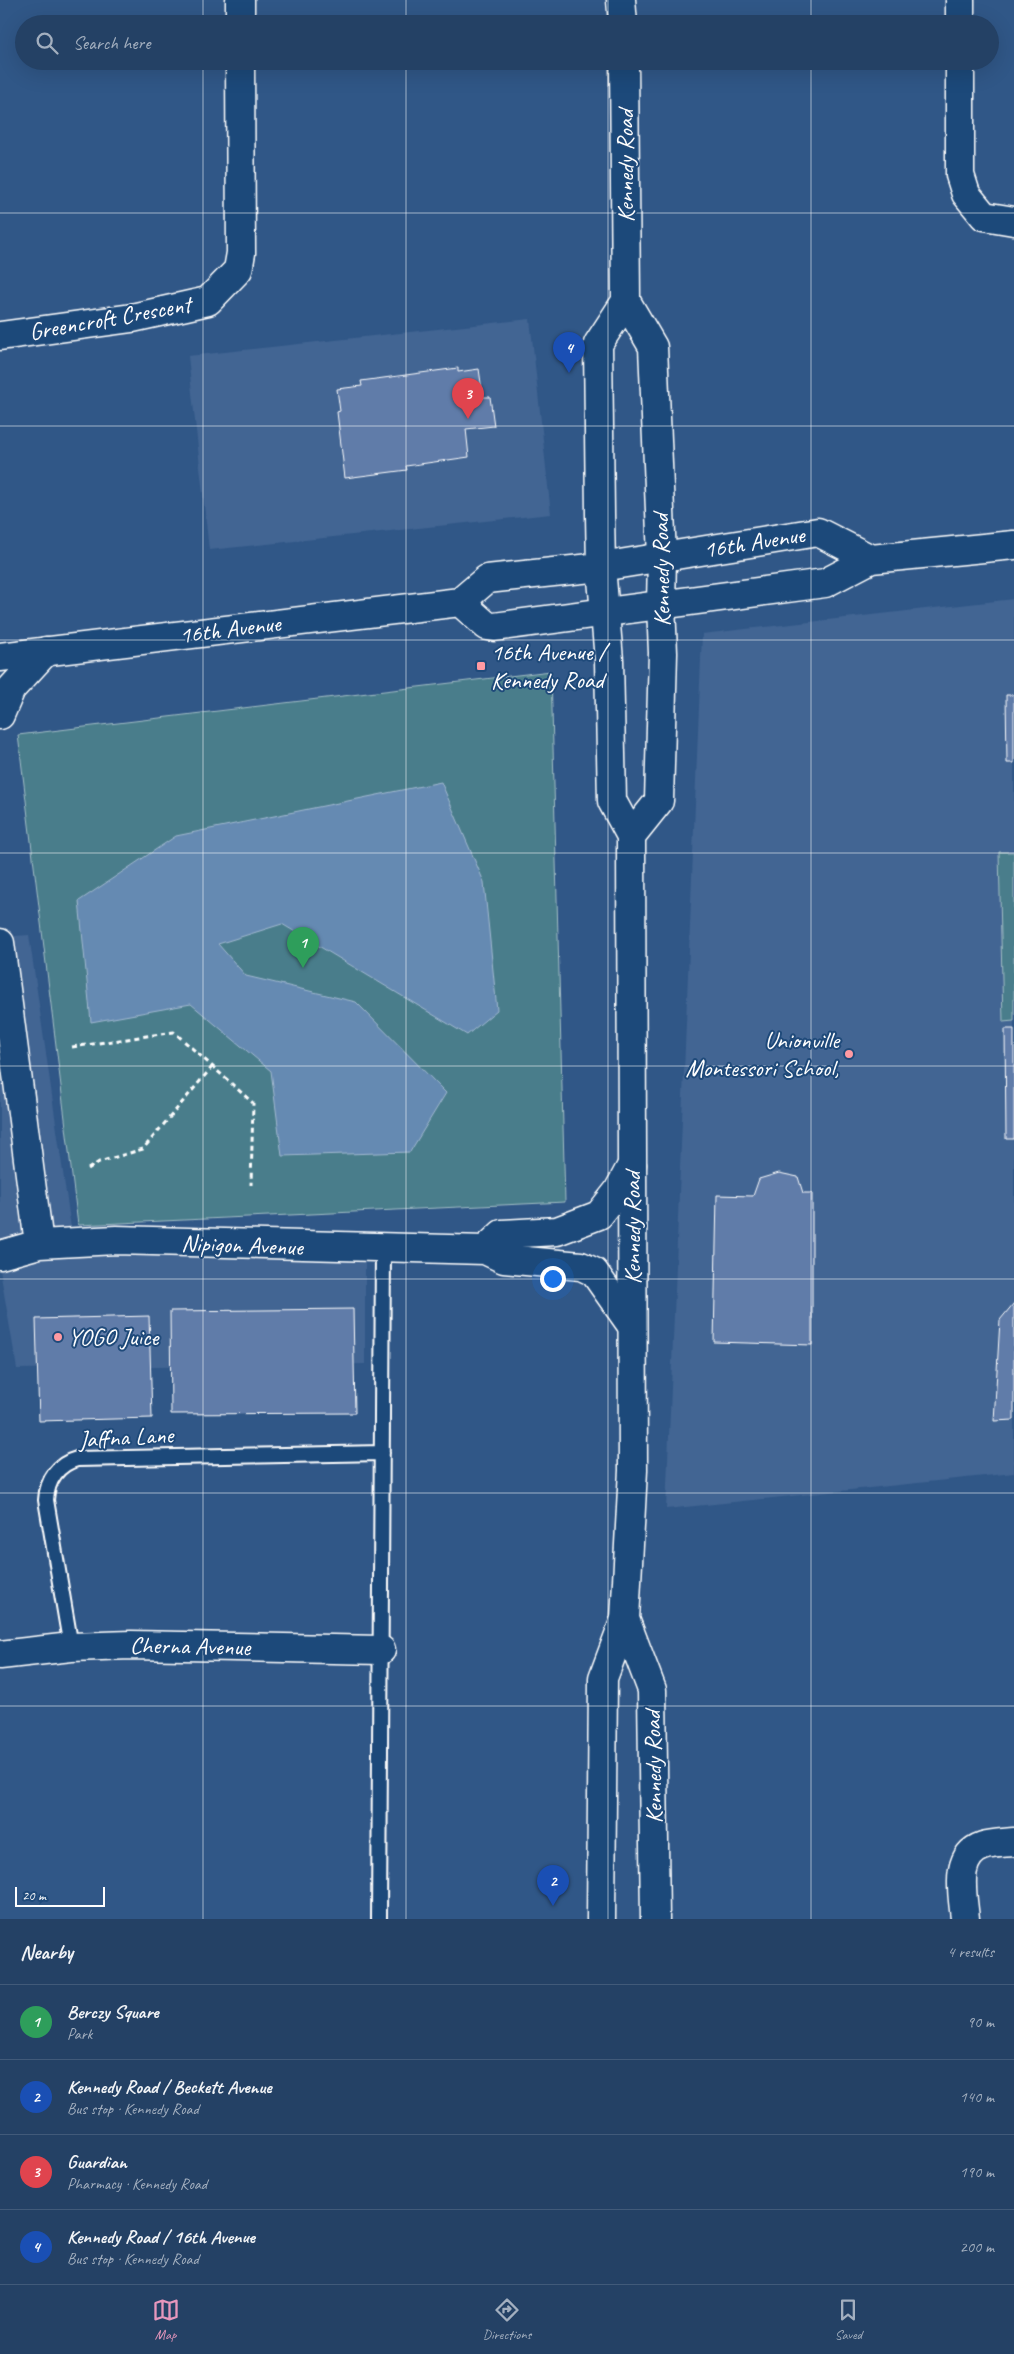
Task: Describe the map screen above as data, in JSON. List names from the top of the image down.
{
  "streets": {
    "main road": [
      "Kennedy Road",
      "Greencroft Crescent",
      "16th Avenue",
      "Nipigon Avenue",
      "Cherna Avenue"
    ],
    "lane": ["Jaffna Lane"]
  },
  "crossings": [
    ["Kennedy Road", "16th Avenue"],
    ["Kennedy Road", "Nipigon Avenue"],
    ["Jaffna Lane", "Cherna Avenue"]
  ],
  "places": {
    "transit": ["16th Avenue / Kennedy Road"],
    "other": ["Unionville Montessori School,", "YOGO Juice"]
  },
  "scale_bar": "20 m",
  "page": {
    "search": "Search here",
    "pins": [
      "4",
      "3",
      "1",
      "2"
    ],
    "scale": "20 m",
    "heading": ["Nearby", "4 results"],
    "list": [
      {
        "mark": "1",
        "name": "Berczy Square",
        "note": "Park",
        "value": "90 m"
      },
      {
        "mark": "2",
        "name": "Kennedy Road / Beckett Avenue",
        "note": "Bus stop · Kennedy Road",
        "value": "140 m"
      },
      {
        "mark": "3",
        "name": "Guardian",
        "note": "Pharmacy · Kennedy Road",
        "value": "190 m"
      },
      {
        "mark": "4",
        "name": "Kennedy Road / 16th Avenue",
        "note": "Bus stop · Kennedy Road",
        "value": "200 m"
      }
    ],
    "nav": ["Map", "Directions", "Saved"]
  }
}
